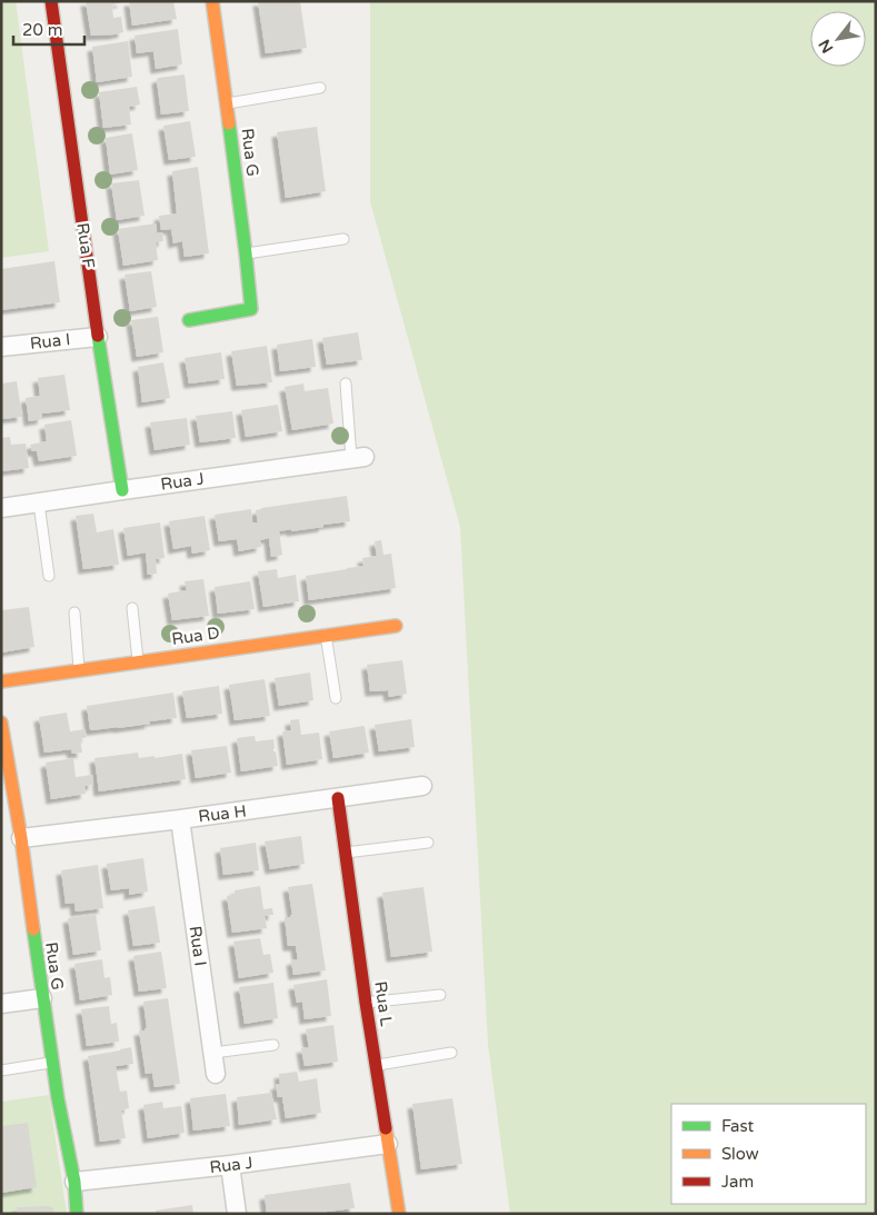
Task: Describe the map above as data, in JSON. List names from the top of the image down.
{
  "streets": {
    "street": [
      "Rua G",
      "Rua F",
      "Rua I",
      "Rua J",
      "Rua D",
      "Rua H",
      "Rua L"
    ]
  },
  "crossings": [
    ["Rua G", "Rua J"],
    ["Rua G", "Rua H"],
    ["Rua F", "Rua I"],
    ["Rua F", "Rua J"],
    ["Rua I", "Rua H"],
    ["Rua J", "Rua L"],
    ["Rua H", "Rua L"]
  ],
  "legend": ["Fast", "Slow", "Jam"],
  "scale_bar": "20 m",
  "north": "bottom left"
}
